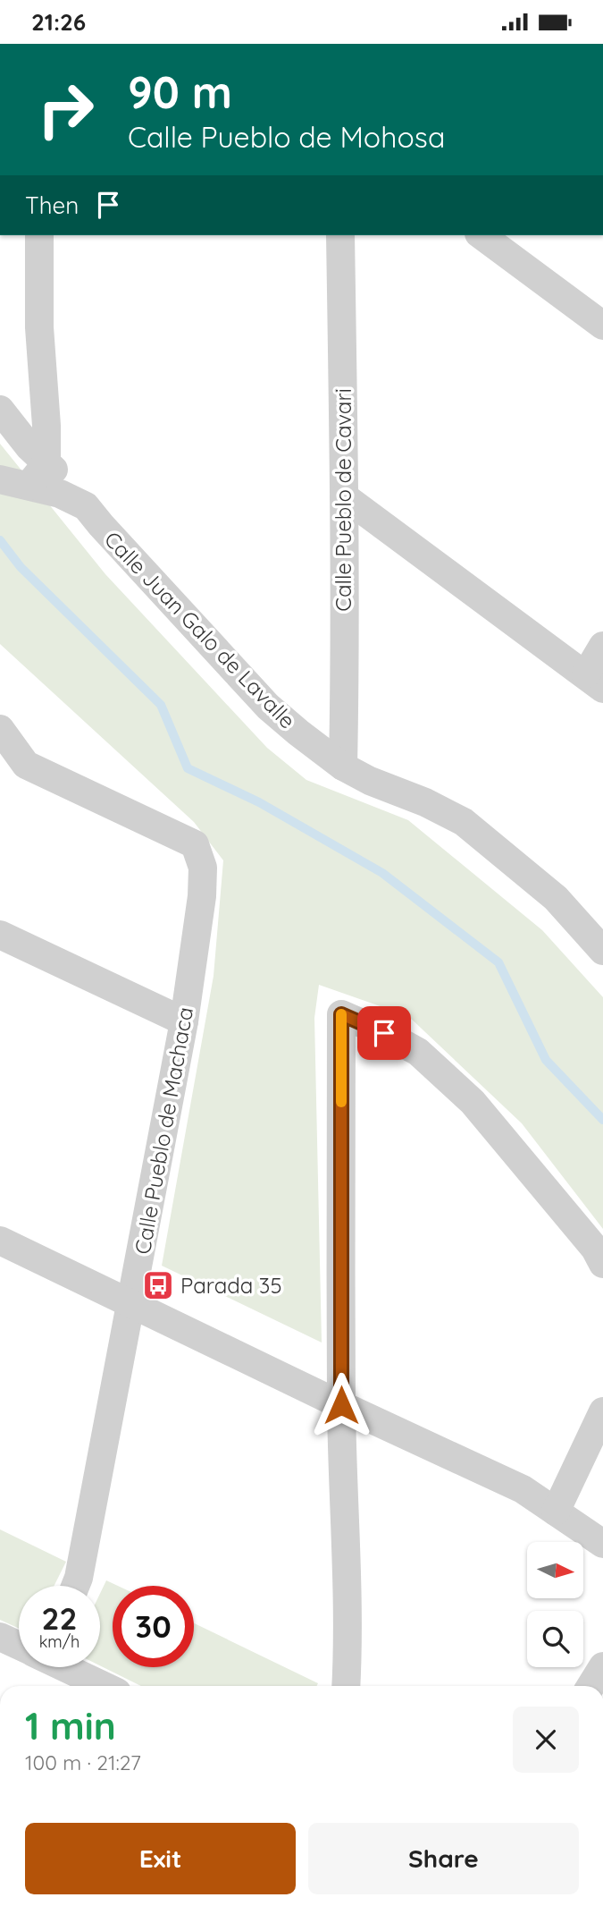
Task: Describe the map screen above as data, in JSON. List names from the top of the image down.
{
  "streets": {
    "street": ["Calle Pueblo de Cavari", "Calle Juan Galo de Lavalle", "Calle Pueblo de Machaca"]
  },
  "crossings": [
    ["Calle Pueblo de Cavari", "Calle Juan Galo de Lavalle"]
  ],
  "places": {
    "bus stop": ["Parada 35"]
  },
  "north": "right",
  "page": {
    "status": "21:26",
    "turn": ["90 m", "Calle Pueblo de Mohosa"],
    "then": "Then",
    "speed": "22 km/h",
    "limit": "30",
    "heading": ["1 min", "100 m · 21:27"],
    "buttons": ["Exit", "Share"]
  }
}
